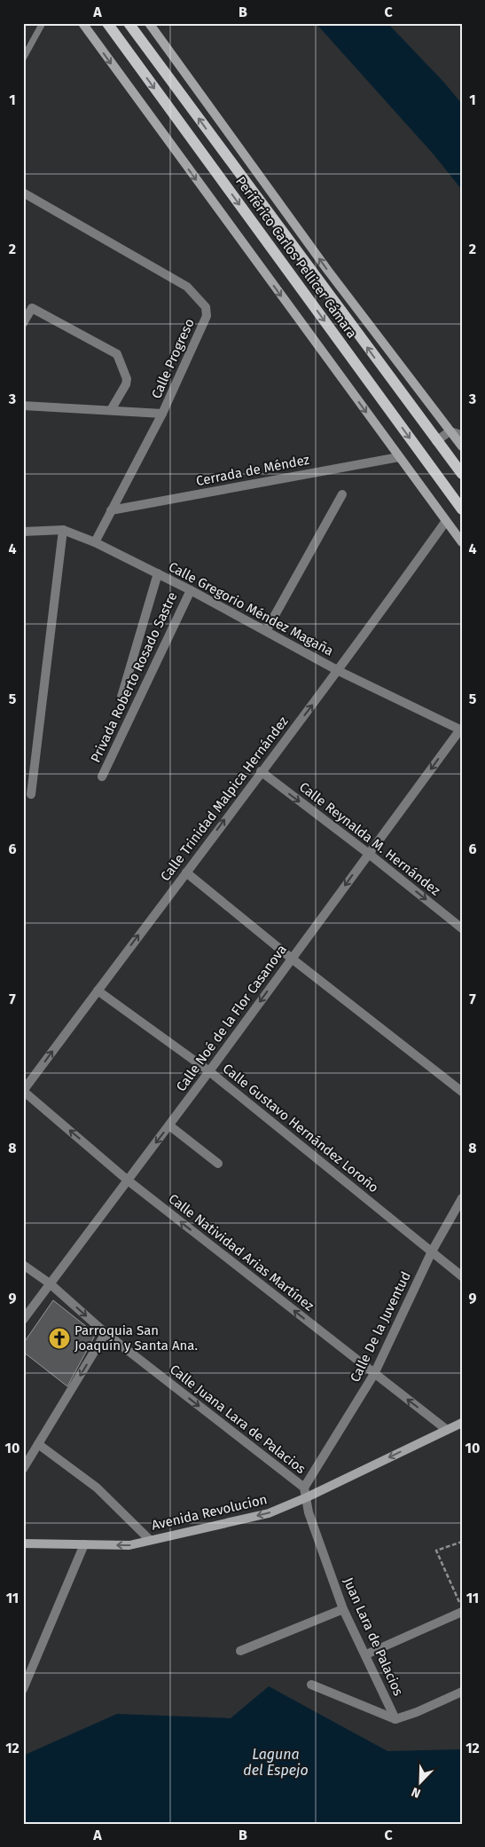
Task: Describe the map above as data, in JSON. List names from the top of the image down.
{
  "streets": {
    "main road": ["Periférico Carlos Pellicer Cámara"],
    "street": [
      "Calle Progreso",
      "Cerrada de Méndez",
      "Calle Gregorio Méndez Magaña",
      "Privada Roberto Rosado Sastre",
      "Calle Trinidad Malpica Hernández",
      "Calle Reynalda M. Hernández",
      "Calle Noé de la Flor Casanova",
      "Calle Gustavo Hernández Loroño",
      "Calle Natividad Arias Martínez",
      "Calle De la Juventud",
      "Calle Juana Lara de Palacios",
      "Avenida Revolucion",
      "Juan Lara de Palacios"
    ]
  },
  "crossings": [
    ["Calle Progreso", "Cerrada de Méndez"],
    ["Calle Progreso", "Calle Gregorio Méndez Magaña"],
    ["Calle Gregorio Méndez Magaña", "Privada Roberto Rosado Sastre"],
    ["Calle Gregorio Méndez Magaña", "Calle Trinidad Malpica Hernández"],
    ["Calle Gregorio Méndez Magaña", "Calle Noé de la Flor Casanova"],
    ["Calle Trinidad Malpica Hernández", "Calle Reynalda M. Hernández"],
    ["Calle Trinidad Malpica Hernández", "Calle Gustavo Hernández Loroño"],
    ["Calle Trinidad Malpica Hernández", "Calle Natividad Arias Martínez"],
    ["Calle Reynalda M. Hernández", "Calle Noé de la Flor Casanova"],
    ["Calle Noé de la Flor Casanova", "Calle Gustavo Hernández Loroño"],
    ["Calle Noé de la Flor Casanova", "Calle Natividad Arias Martínez"],
    ["Calle Noé de la Flor Casanova", "Calle Juana Lara de Palacios"],
    ["Calle Gustavo Hernández Loroño", "Calle De la Juventud"],
    ["Calle Natividad Arias Martínez", "Calle De la Juventud"],
    ["Calle Natividad Arias Martínez", "Avenida Revolucion"],
    ["Calle De la Juventud", "Calle Juana Lara de Palacios"],
    ["Calle Juana Lara de Palacios", "Avenida Revolucion"],
    ["Calle Juana Lara de Palacios", "Juan Lara de Palacios"],
    ["Avenida Revolucion", "Juan Lara de Palacios"]
  ],
  "one_way": [
    "Calle Trinidad Malpica Hernández",
    "Calle Reynalda M. Hernández",
    "Calle Noé de la Flor Casanova",
    "Calle Natividad Arias Martínez",
    "Calle Juana Lara de Palacios",
    "Avenida Revolucion"
  ],
  "water": ["Laguna del Espejo"],
  "places": {
    "church": ["Parroquia San Joaquín y Santa Ana."]
  },
  "north": "bottom left",
  "grid": {
    "columns": ["A", "B", "C"],
    "rows": [
      "1",
      "2",
      "3",
      "4",
      "5",
      "6",
      "7",
      "8",
      "9",
      "10",
      "11",
      "12"
    ]
  }
}
